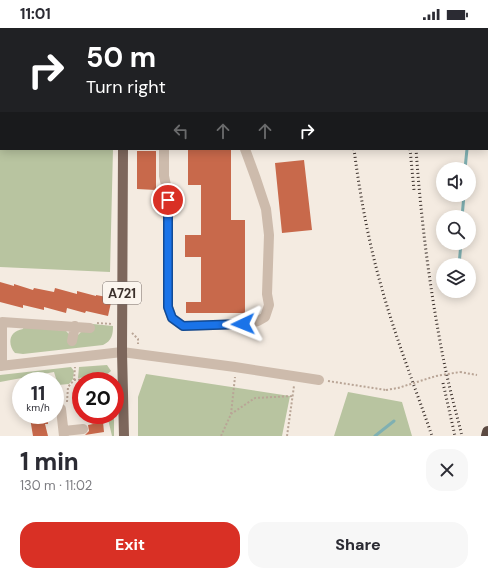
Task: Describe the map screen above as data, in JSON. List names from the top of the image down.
{
  "streets": {
    "main road": ["A721"]
  },
  "page": {
    "status": "11:01",
    "turn": ["50 m", "Turn right"],
    "speed": "11 km/h",
    "limit": "20",
    "heading": ["1 min", "130 m · 11:02"],
    "buttons": ["Exit", "Share"]
  }
}
